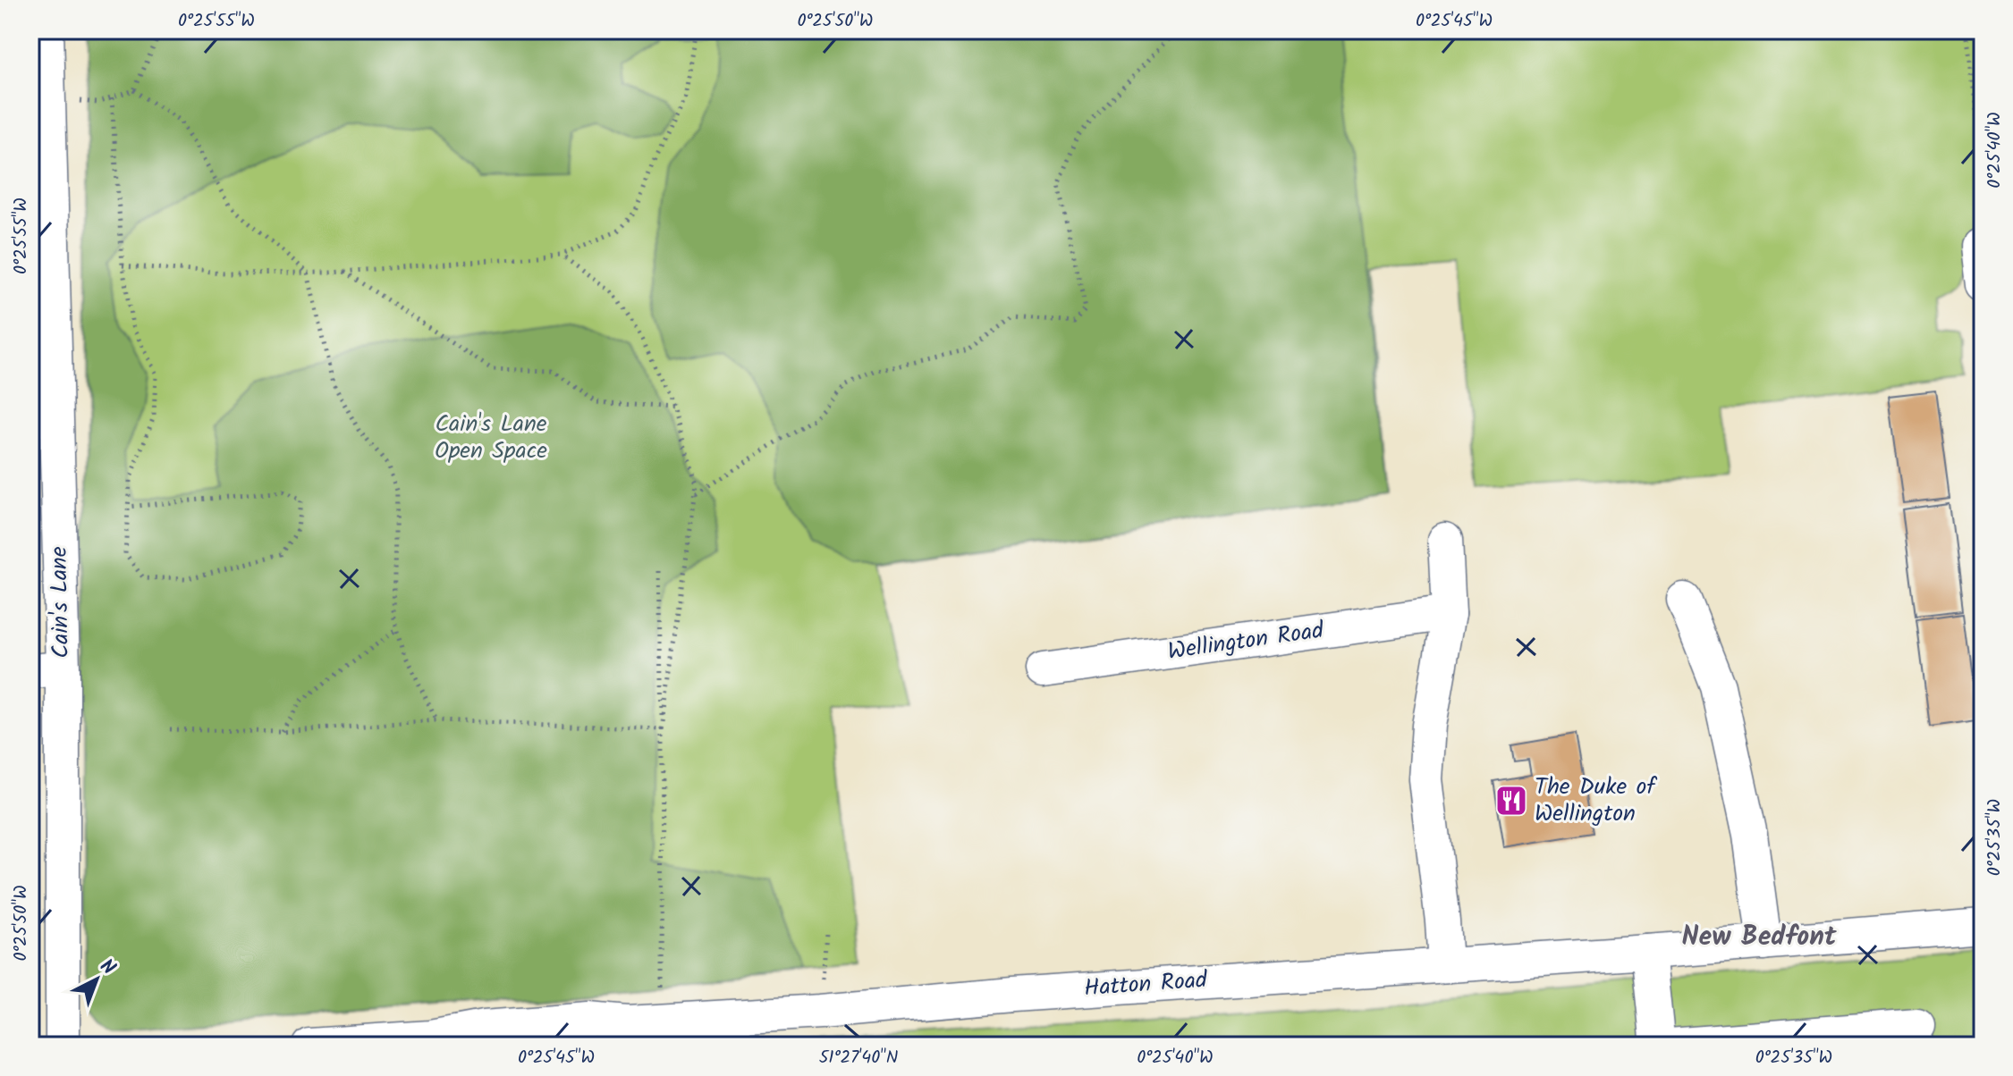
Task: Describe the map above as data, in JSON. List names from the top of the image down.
{
  "streets": {
    "street": ["Cain's Lane", "Wellington Road", "Hatton Road"]
  },
  "districts": ["New Bedfont"],
  "parks": ["Cain's Lane Open Space"],
  "places": {
    "restaurant": ["The Duke of Wellington"]
  },
  "north": "top right",
  "coordinates": [
    "0°25'55\"W",
    "0°25'50\"W",
    "0°25'45\"W",
    "0°25'40\"W",
    "0°25'35\"W",
    "51°27'40\"N"
  ]
}
